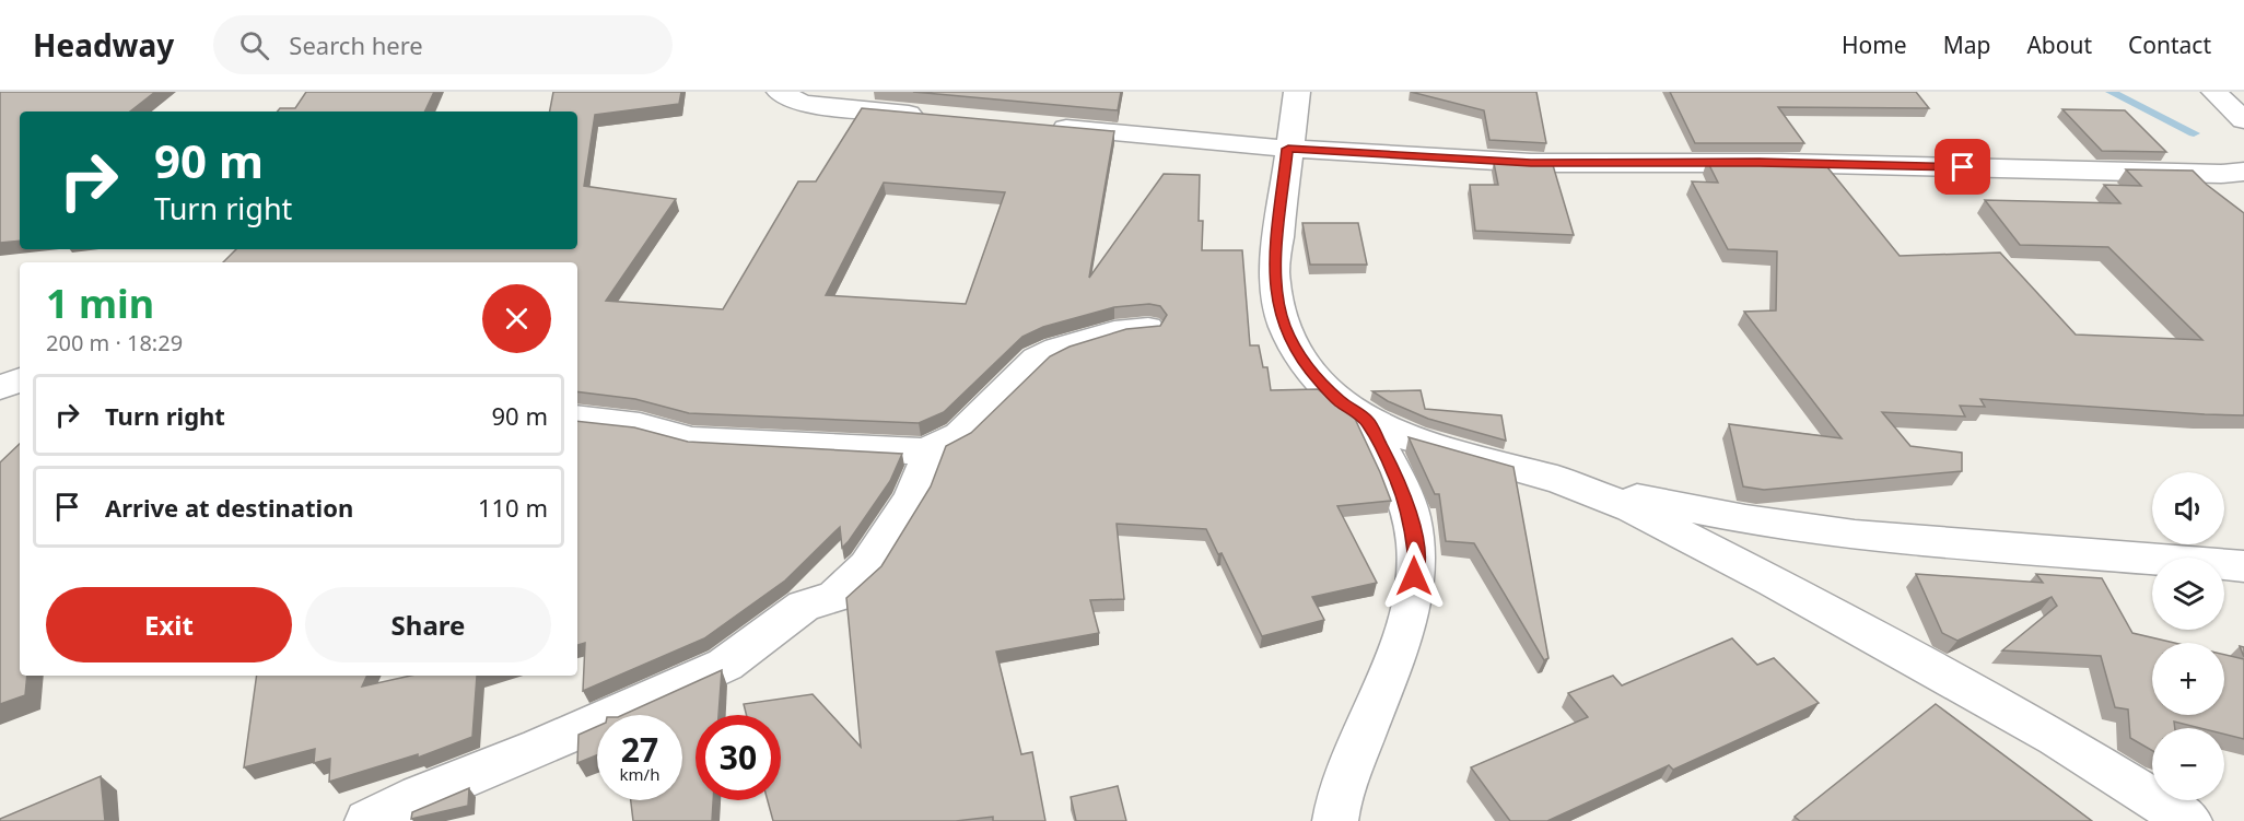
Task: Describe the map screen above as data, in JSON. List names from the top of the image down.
{
  "page": {
    "header": "Headway",
    "search": "Search here",
    "nav": [
      "Home",
      "Map",
      "About",
      "Contact"
    ],
    "turn": ["90 m", "Turn right"],
    "heading": ["1 min", "200 m · 18:29"],
    "list": [
      {
        "name": "Turn right",
        "value": "90 m"
      },
      {
        "name": "Arrive at destination",
        "value": "110 m"
      }
    ],
    "map_buttons": ["+", "−"],
    "buttons": ["Exit", "Share"],
    "speed": "27 km/h",
    "limit": "30"
  }
}
